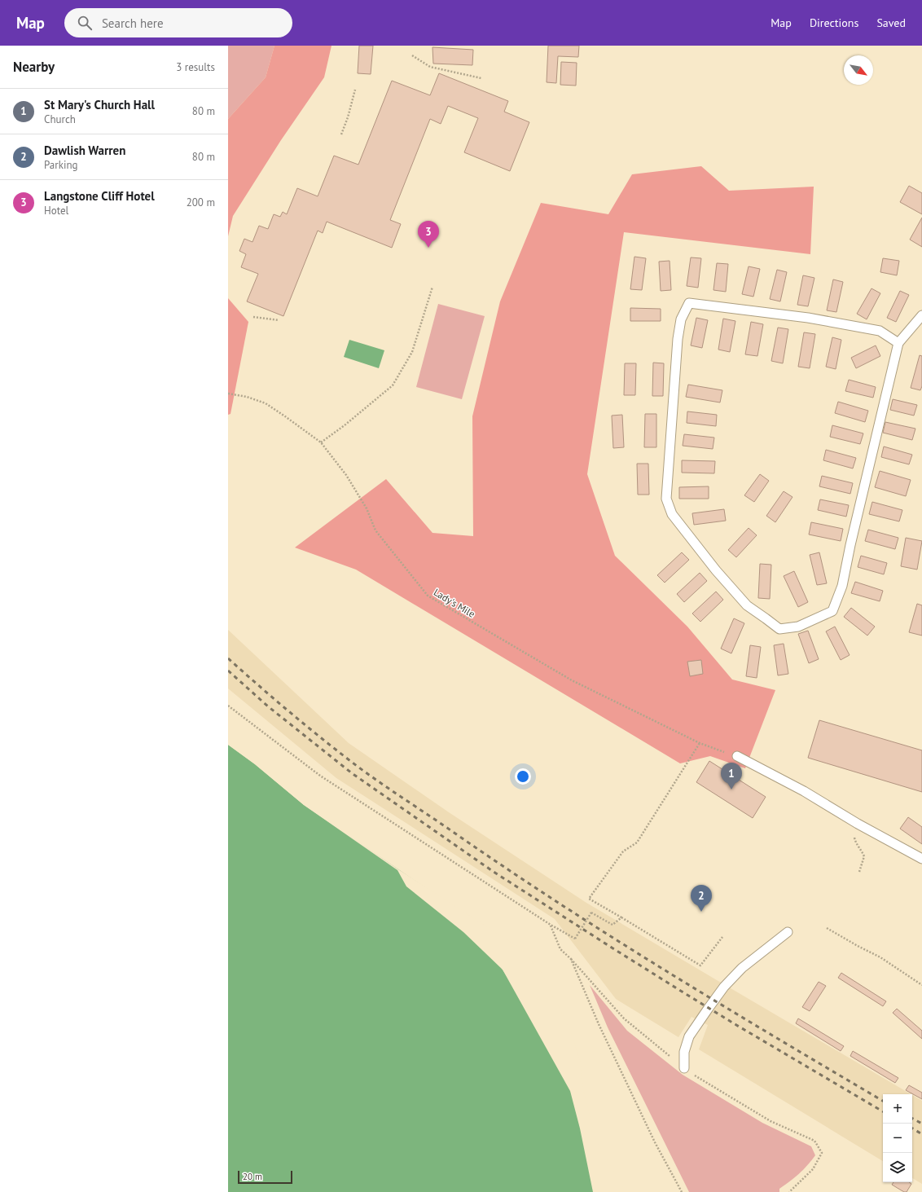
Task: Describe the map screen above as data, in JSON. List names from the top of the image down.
{
  "streets": {
    "path": ["Lady's Mile"]
  },
  "scale_bar": "20 m",
  "north": "bottom right",
  "page": {
    "header": "Map",
    "search": "Search here",
    "nav": ["Map", "Directions", "Saved"],
    "heading": ["Nearby", "3 results"],
    "list": [
      {
        "mark": "1",
        "name": "St Mary's Church Hall",
        "note": "Church",
        "value": "80 m"
      },
      {
        "mark": "2",
        "name": "Dawlish Warren",
        "note": "Parking",
        "value": "80 m"
      },
      {
        "mark": "3",
        "name": "Langstone Cliff Hotel",
        "note": "Hotel",
        "value": "200 m"
      }
    ],
    "pins": ["3", "1", "2"],
    "map_buttons": ["+", "−"],
    "scale": "20 m"
  }
}
